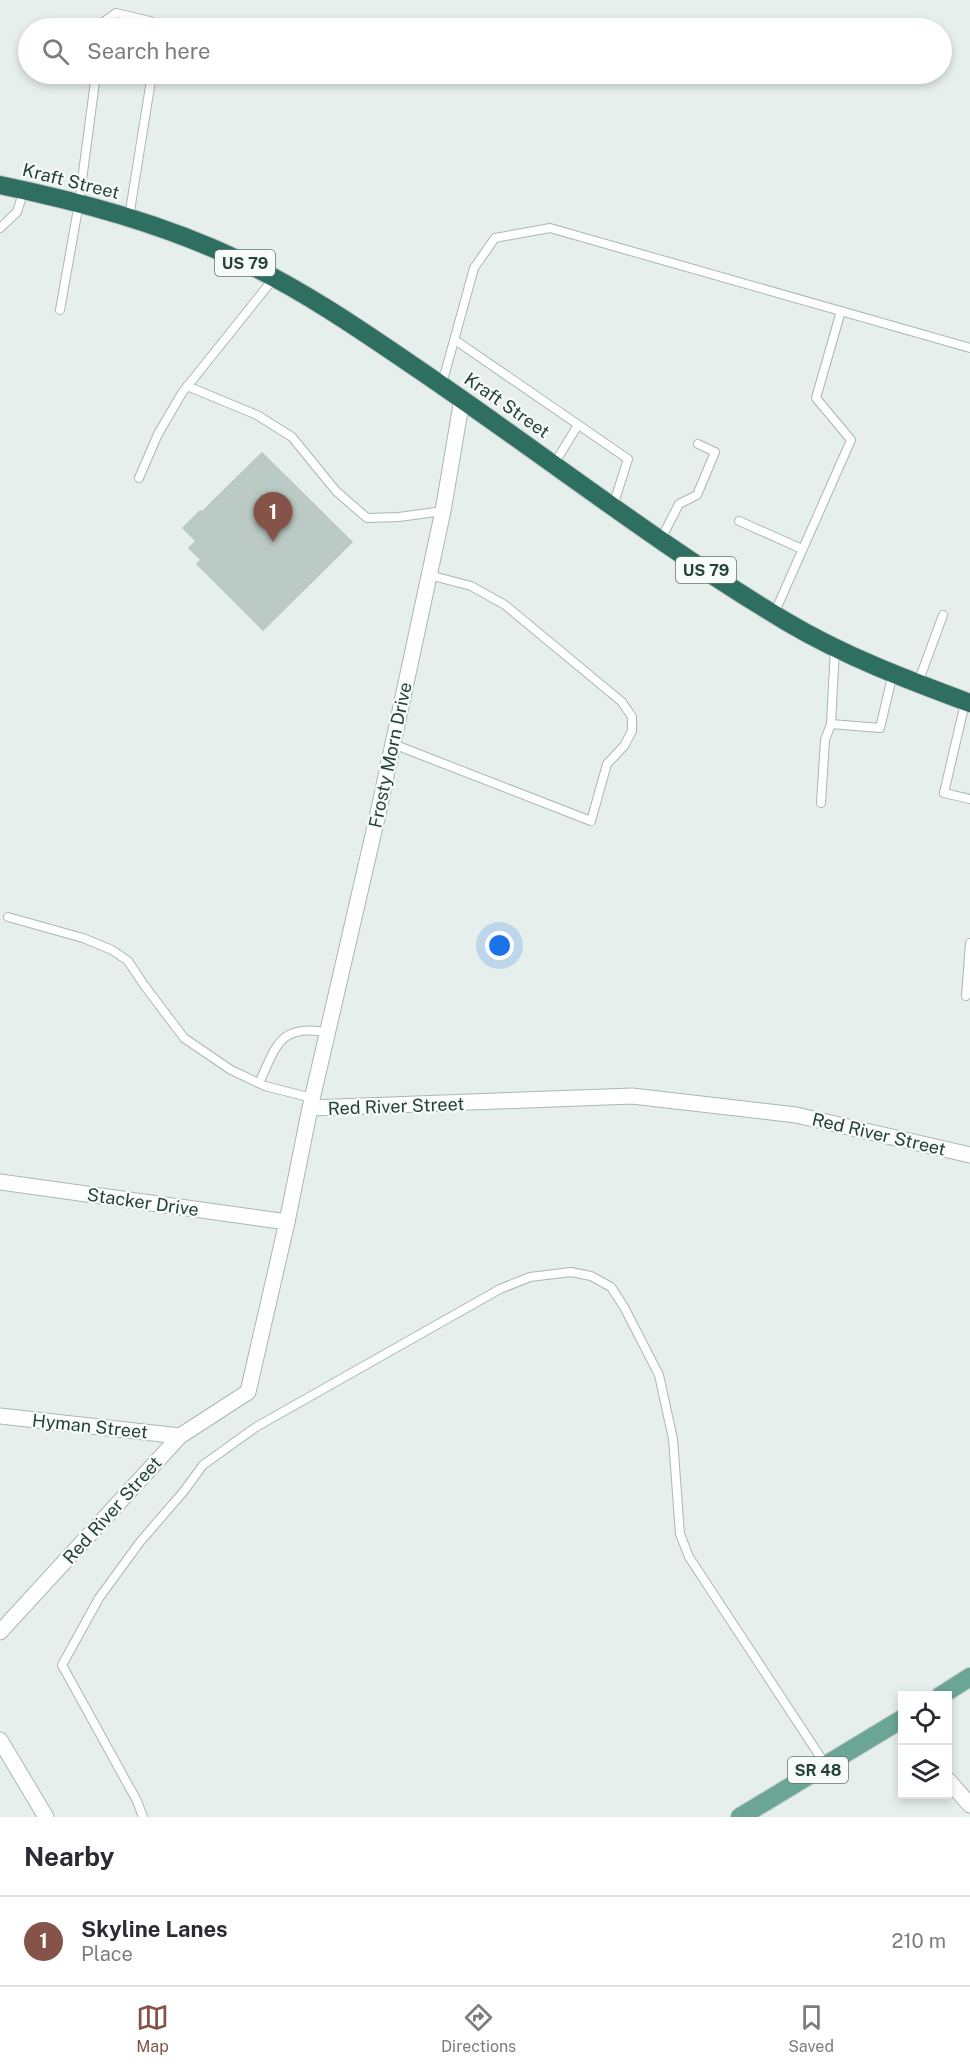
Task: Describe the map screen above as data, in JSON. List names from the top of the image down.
{
  "streets": {
    "highway": ["Kraft Street", "US 79"],
    "main road": ["SR 48"],
    "street": [
      "Frosty Morn Drive",
      "Red River Street",
      "Stacker Drive",
      "Hyman Street"
    ]
  },
  "crossings": [
    ["Kraft Street", "Frosty Morn Drive"],
    ["Frosty Morn Drive", "Red River Street"],
    ["Red River Street", "Stacker Drive"],
    ["Red River Street", "Hyman Street"]
  ],
  "page": {
    "search": "Search here",
    "pins": "1",
    "heading": "Nearby",
    "list": [
      {
        "mark": "1",
        "name": "Skyline Lanes",
        "note": "Place",
        "value": "210 m"
      }
    ],
    "nav": ["Map", "Directions", "Saved"]
  }
}
